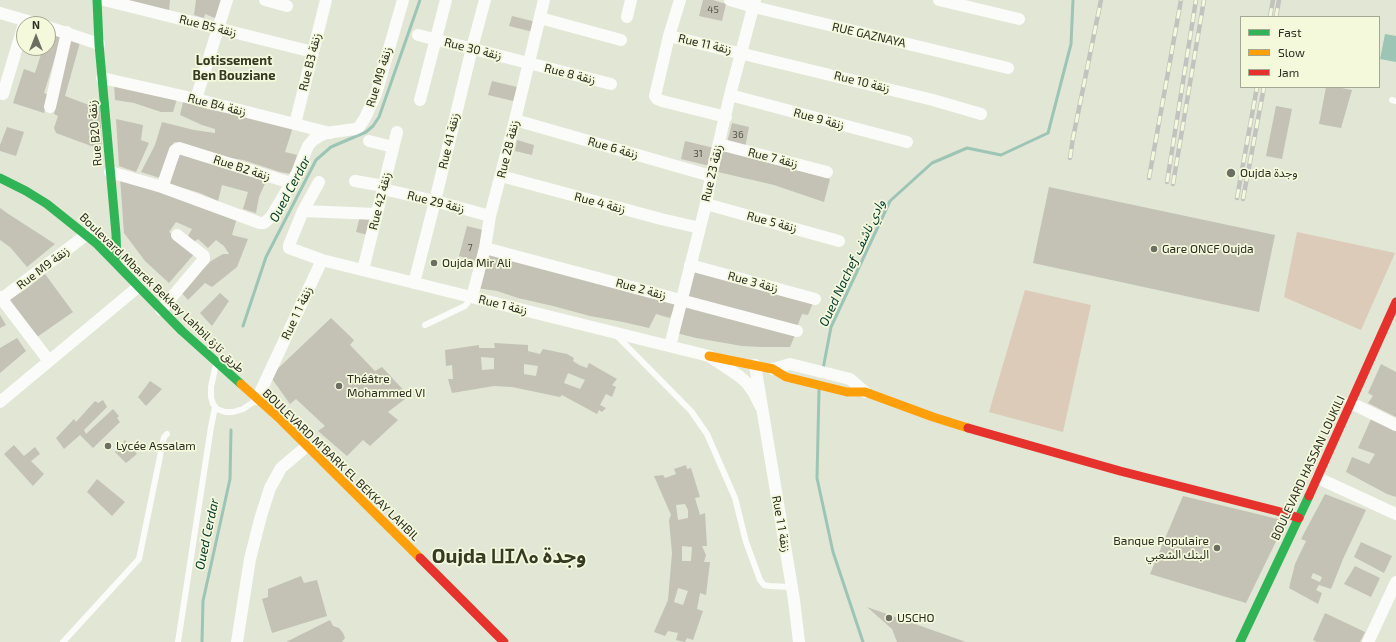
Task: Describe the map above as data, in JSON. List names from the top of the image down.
{
  "streets": {
    "main road": [
      "Rue B20 زنقة",
      "Boulevard Mbarek Bekkay Lahbil طريق تازة",
      "BOULEVARD M'BARK EL BEKKAY LAHBIL",
      "BOULEVARD HASSAN LOUKILI"
    ],
    "street": [
      "Rue B5 زنقة",
      "RUE GAZNAYA",
      "Rue 11 زنقة",
      "Rue 30 زنقة",
      "Rue B3 زنقة",
      "Rue 8 زنقة",
      "Rue M9 زنقة",
      "Rue 10 زنقة",
      "Rue B4 زنقة",
      "Rue 9 زنقة",
      "Rue 41 زنقة",
      "Rue 6 زنقة",
      "Rue 28 زنقة",
      "Rue 7 زنقة",
      "Rue B2 زنقة",
      "Rue 23 زنقة",
      "Rue 42 زنقة",
      "Rue 29 زنقة",
      "Rue 4 زنقة",
      "Rue 5 زنقة",
      "Rue 3 زنقة",
      "Rue 2 زنقة",
      "Rue زنقة 1",
      "Rue 1 زنقة 1"
    ]
  },
  "crossings": [
    ["Rue B5 زنقة", "Rue B3 زنقة"],
    ["RUE GAZNAYA", "Rue 23 زنقة"],
    ["Rue 11 زنقة", "Rue 10 زنقة"],
    ["Rue 11 زنقة", "Rue 23 زنقة"],
    ["Rue 30 زنقة", "Rue 8 زنقة"],
    ["Rue 30 زنقة", "Rue 41 زنقة"],
    ["Rue 30 زنقة", "Rue 28 زنقة"],
    ["Rue B3 زنقة", "Rue B4 زنقة"],
    ["Rue 8 زنقة", "Rue 28 زنقة"],
    ["Rue M9 زنقة", "Rue B4 زنقة"],
    ["Rue M9 زنقة", "Rue B2 زنقة"],
    ["Rue M9 زنقة", "Boulevard Mbarek Bekkay Lahbil طريق تازة"],
    ["Rue 10 زنقة", "Rue 23 زنقة"],
    ["Rue B4 زنقة", "Rue B20 زنقة"],
    ["Rue 9 زنقة", "Rue 23 زنقة"],
    ["Rue B20 زنقة", "Boulevard Mbarek Bekkay Lahbil طريق تازة"],
    ["Rue 41 زنقة", "Rue 29 زنقة"],
    ["Rue 41 زنقة", "Rue زنقة 1"],
    ["Rue 6 زنقة", "Rue 28 زنقة"],
    ["Rue 6 زنقة", "Rue 23 زنقة"],
    ["Rue 28 زنقة", "Rue 29 زنقة"],
    ["Rue 28 زنقة", "Rue 4 زنقة"],
    ["Rue 28 زنقة", "Rue 2 زنقة"],
    ["Rue 28 زنقة", "Rue زنقة 1"],
    ["Rue 7 زنقة", "Rue 23 زنقة"],
    ["Rue 23 زنقة", "Rue 4 زنقة"],
    ["Rue 23 زنقة", "Rue 5 زنقة"],
    ["Rue 23 زنقة", "Rue 3 زنقة"],
    ["Rue 23 زنقة", "Rue 2 زنقة"],
    ["Rue 23 زنقة", "Rue زنقة 1"],
    ["Rue 42 زنقة", "Rue 29 زنقة"],
    ["Rue 42 زنقة", "Rue زنقة 1"],
    ["Boulevard Mbarek Bekkay Lahbil طريق تازة", "BOULEVARD M'BARK EL BEKKAY LAHBIL"],
    ["Rue زنقة 1", "Rue 1 زنقة 1"],
    ["Rue 1 زنقة 1", "BOULEVARD M'BARK EL BEKKAY LAHBIL"]
  ],
  "districts": ["Lotissement Ben Bouziane", "Oujda ⵡⵊⴷⴰ وجدة"],
  "water": ["Oued Cerdar", "Oued Nachef وادي ناشف"],
  "places": [
    "Oujda وجدة",
    "Gare ONCF Oujda",
    "Oujda Mir Ali",
    "Théâtre Mohammed VI",
    "Lycée Assalam",
    "Banque Populaire البنك الشعبي",
    "USCHO"
  ],
  "house_numbers": [
    "45",
    "36",
    "31",
    "7"
  ],
  "legend": ["Fast", "Slow", "Jam"],
  "north": "top"
}
